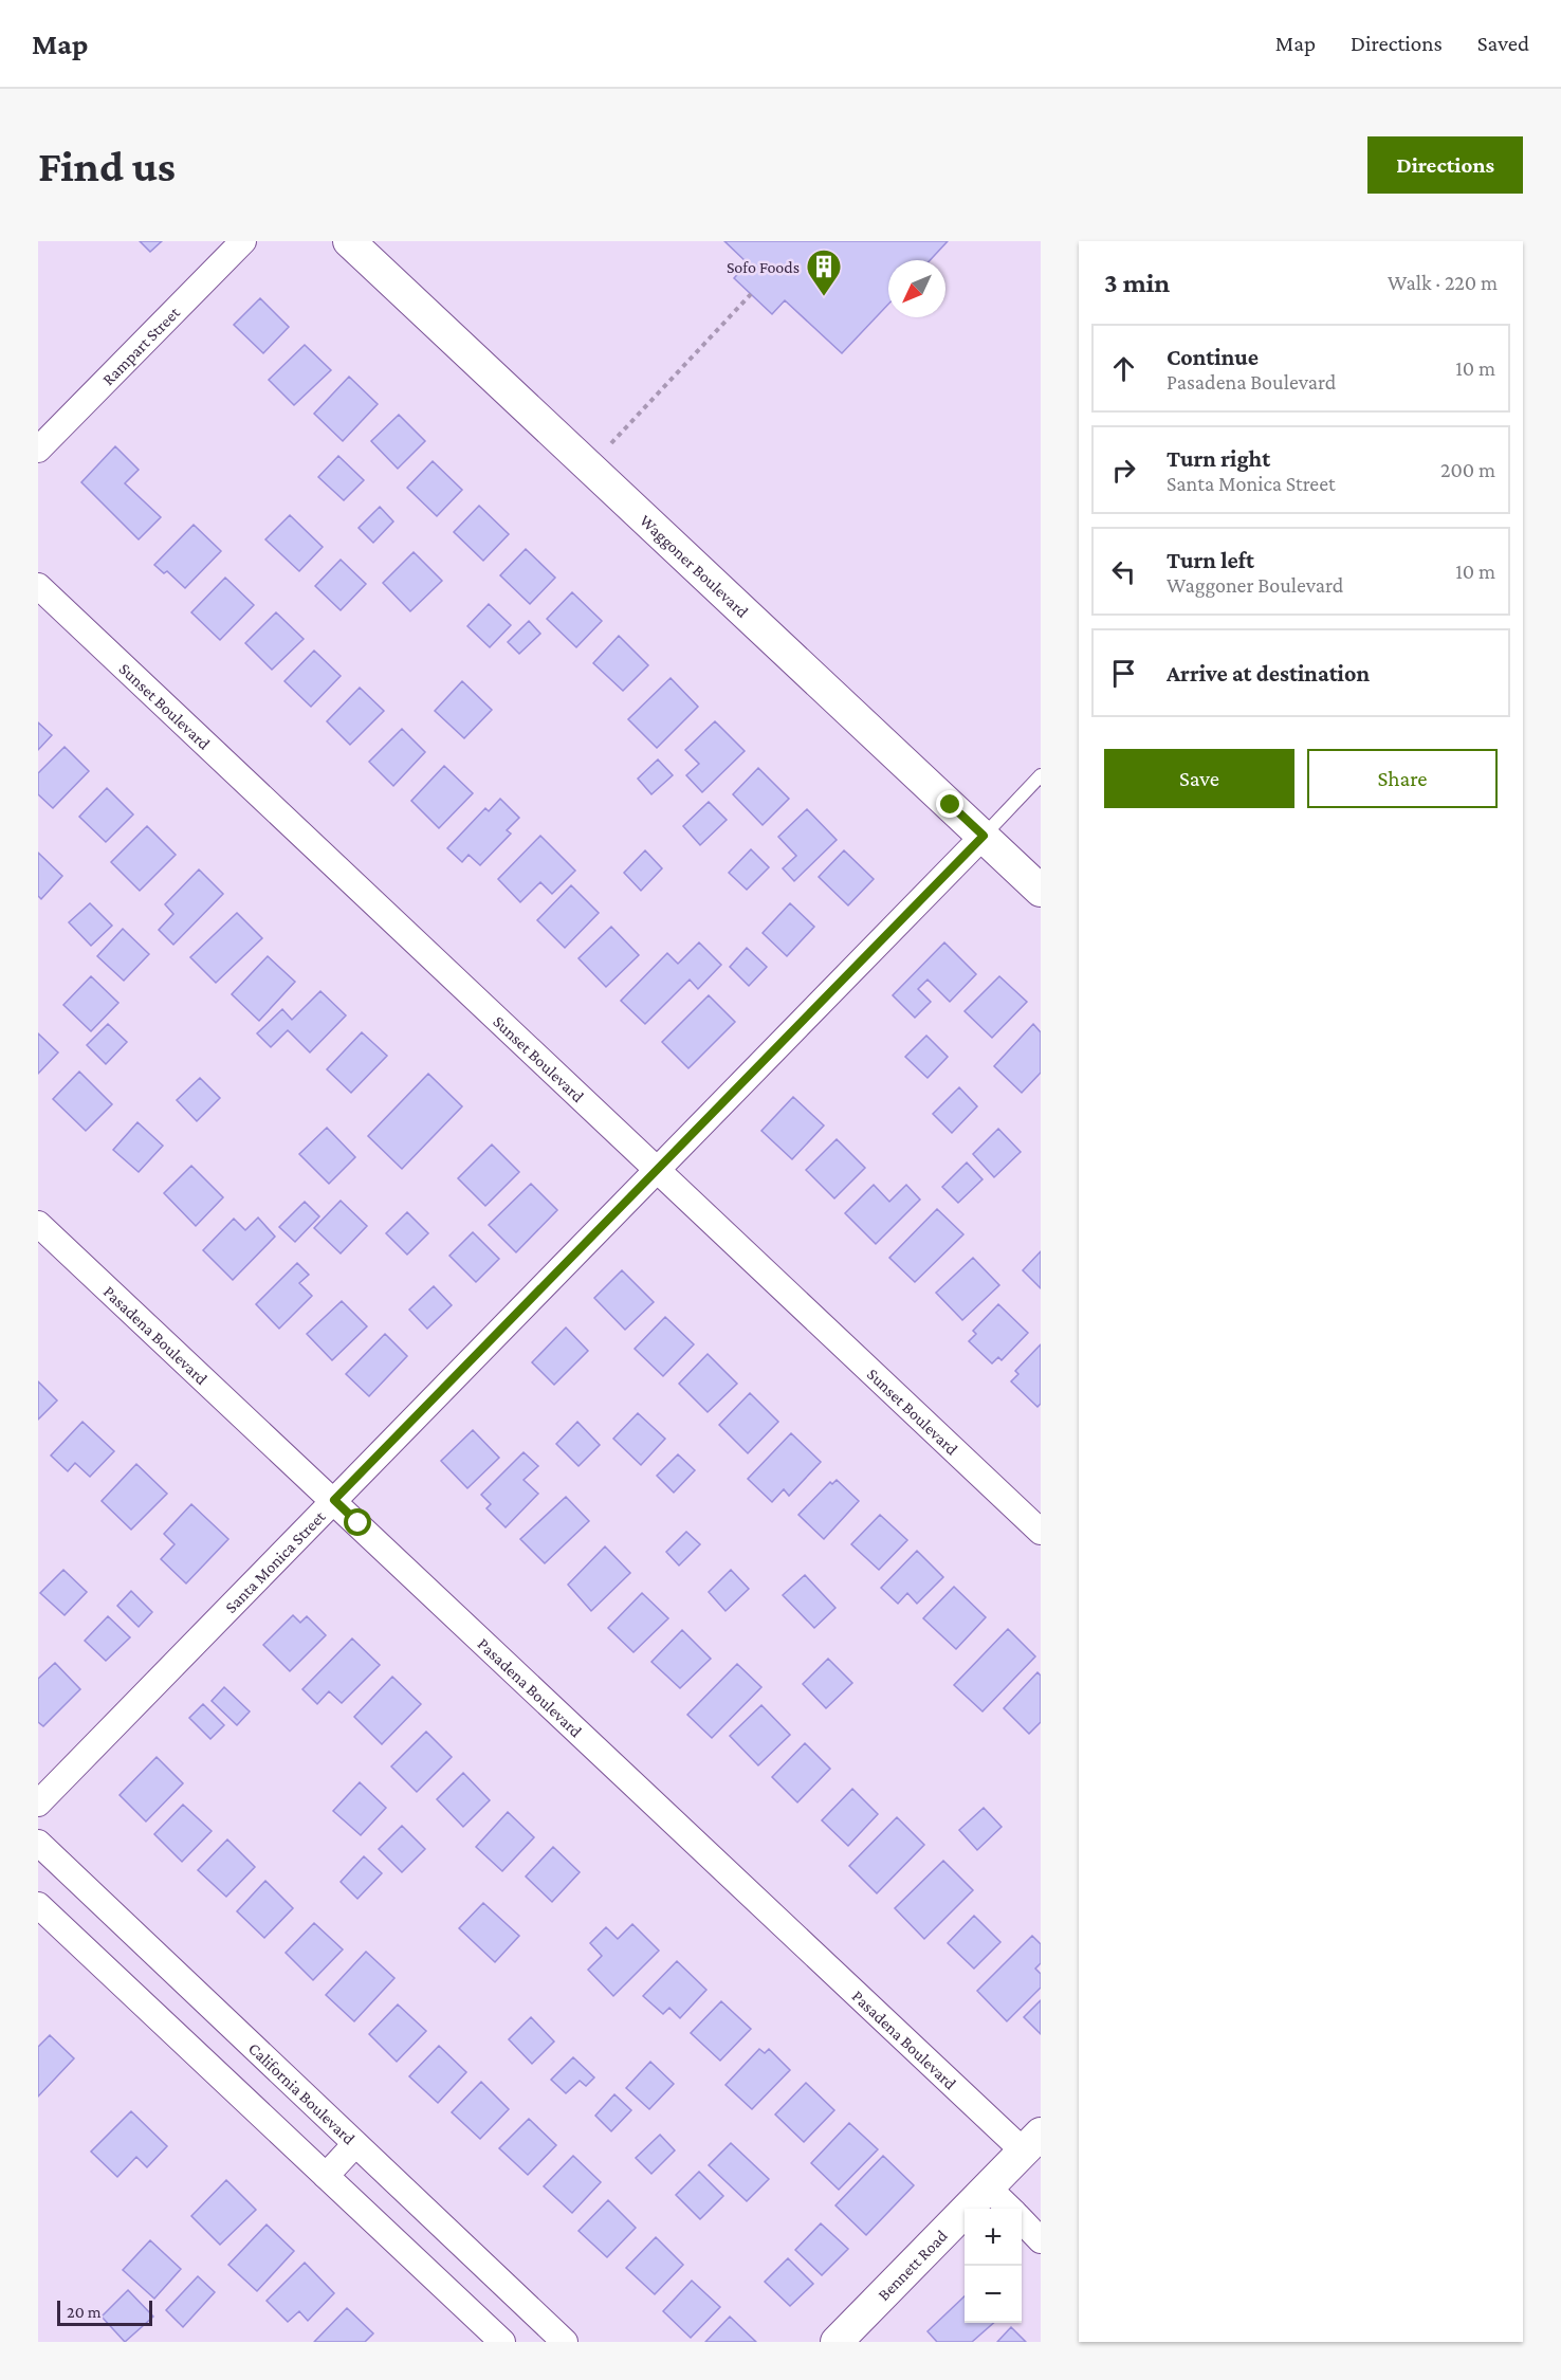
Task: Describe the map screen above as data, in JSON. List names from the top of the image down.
{
  "streets": {
    "street": [
      "Rampart Street",
      "Waggoner Boulevard",
      "Sunset Boulevard",
      "Pasadena Boulevard",
      "Santa Monica Street",
      "California Boulevard",
      "Bennett Road"
    ]
  },
  "crossings": [
    ["Waggoner Boulevard", "Santa Monica Street"],
    ["Sunset Boulevard", "Santa Monica Street"],
    ["Pasadena Boulevard", "Santa Monica Street"],
    ["Pasadena Boulevard", "Bennett Road"]
  ],
  "places": {
    "building": ["Sofo Foods"]
  },
  "scale_bar": "20 m",
  "north": "bottom left",
  "page": {
    "header": "Map",
    "nav": ["Map", "Directions", "Saved"],
    "buttons": [
      "Directions",
      ["Save", "Share"]
    ],
    "title": "Find us",
    "heading": ["3 min", "Walk · 220 m"],
    "list": [
      ["Continue", "Pasadena Boulevard", "10 m"],
      ["Turn right", "Santa Monica Street", "200 m"],
      ["Turn left", "Waggoner Boulevard", "10 m"],
      "Arrive at destination"
    ],
    "map_buttons": ["+", "−"],
    "scale": "20 m"
  }
}
